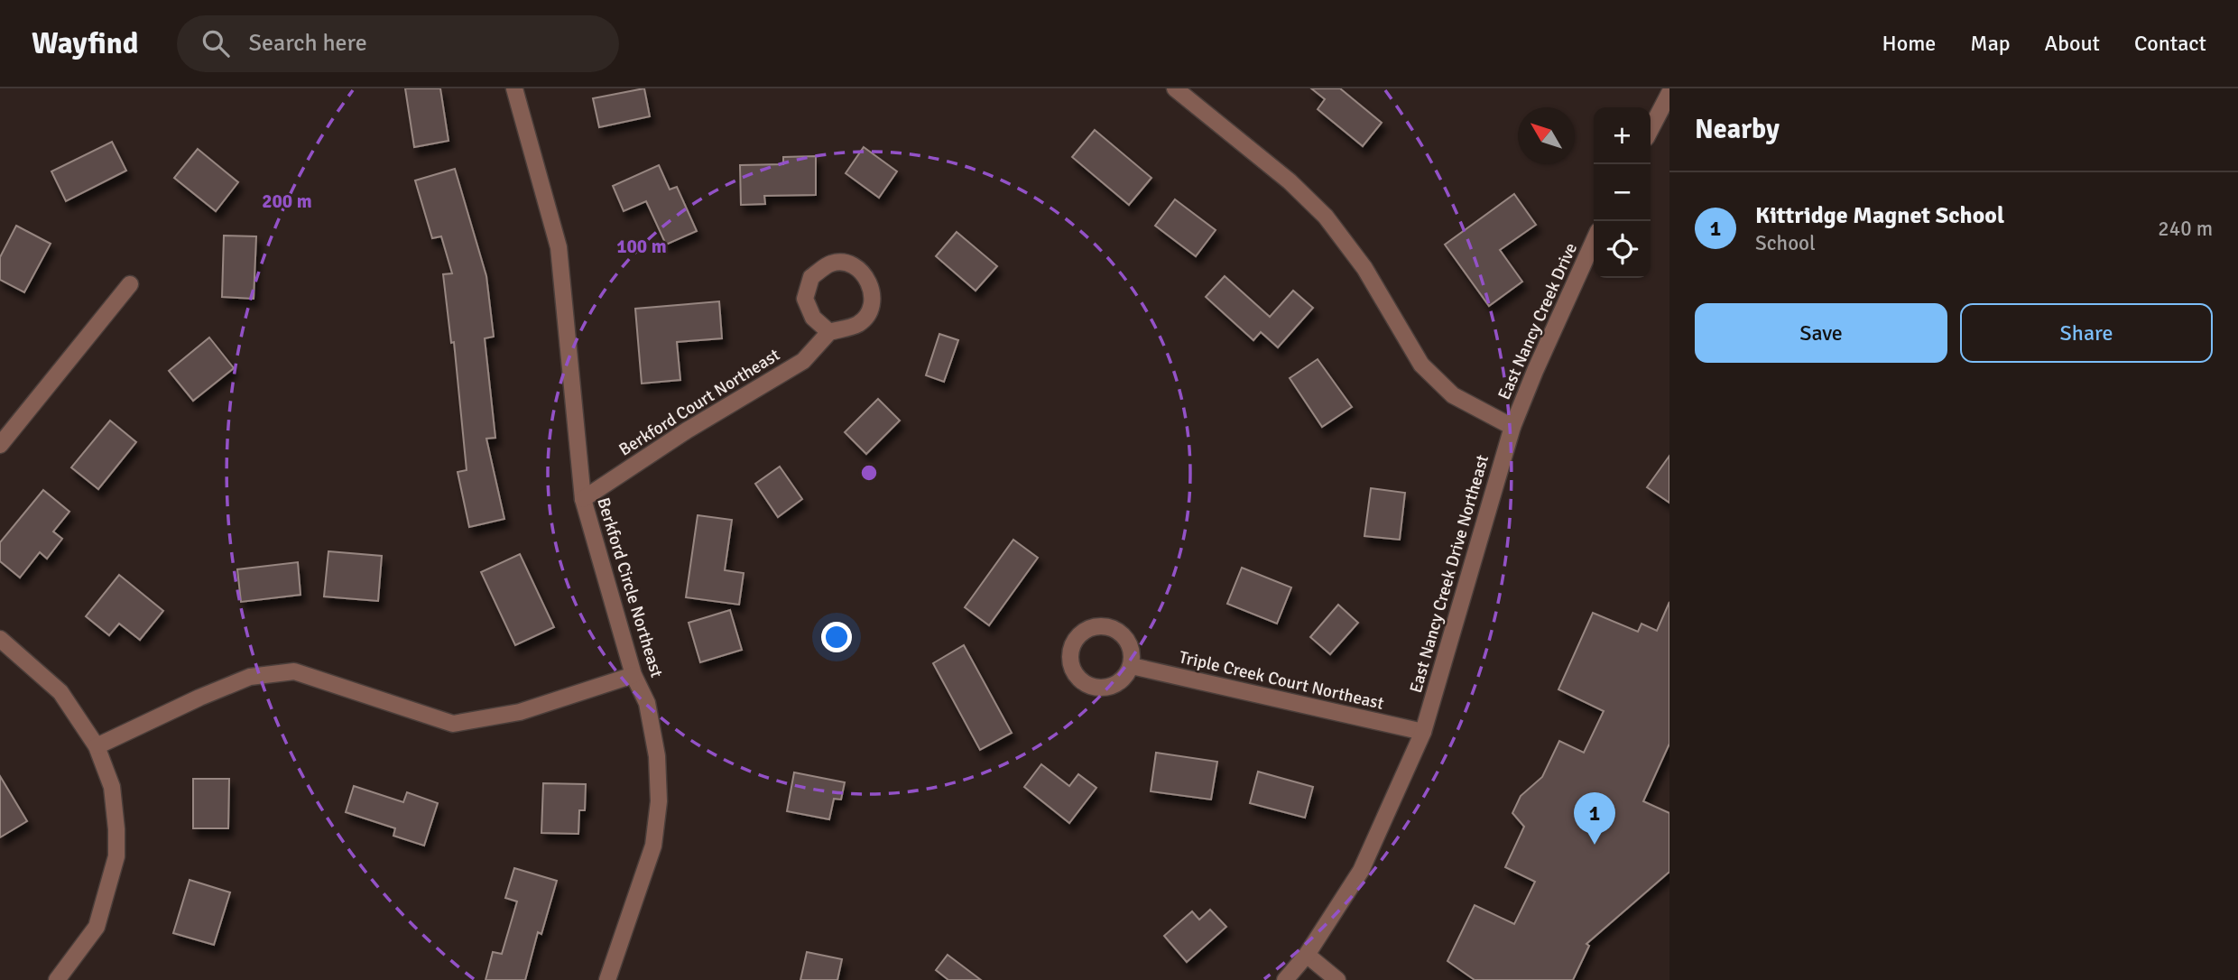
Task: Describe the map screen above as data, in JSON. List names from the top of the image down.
{
  "streets": {
    "street": [
      "East Nancy Creek Drive",
      "Berkford Court Northeast",
      "East Nancy Creek Drive Northeast",
      "Berkford Circle Northeast",
      "Triple Creek Court Northeast"
    ]
  },
  "crossings": [
    ["East Nancy Creek Drive", "East Nancy Creek Drive Northeast"],
    ["Berkford Court Northeast", "Berkford Circle Northeast"],
    ["East Nancy Creek Drive Northeast", "Triple Creek Court Northeast"]
  ],
  "north": "top left",
  "page": {
    "header": "Wayfind",
    "search": "Search here",
    "nav": [
      "Home",
      "Map",
      "About",
      "Contact"
    ],
    "heading": "Nearby",
    "map_buttons": ["+", "−"],
    "list": [
      {
        "mark": "1",
        "name": "Kittridge Magnet School",
        "note": "School",
        "value": "240 m"
      }
    ],
    "buttons": ["Save", "Share"],
    "pins": "1"
  },
  "rings": ["200 m", "100 m"]
}
